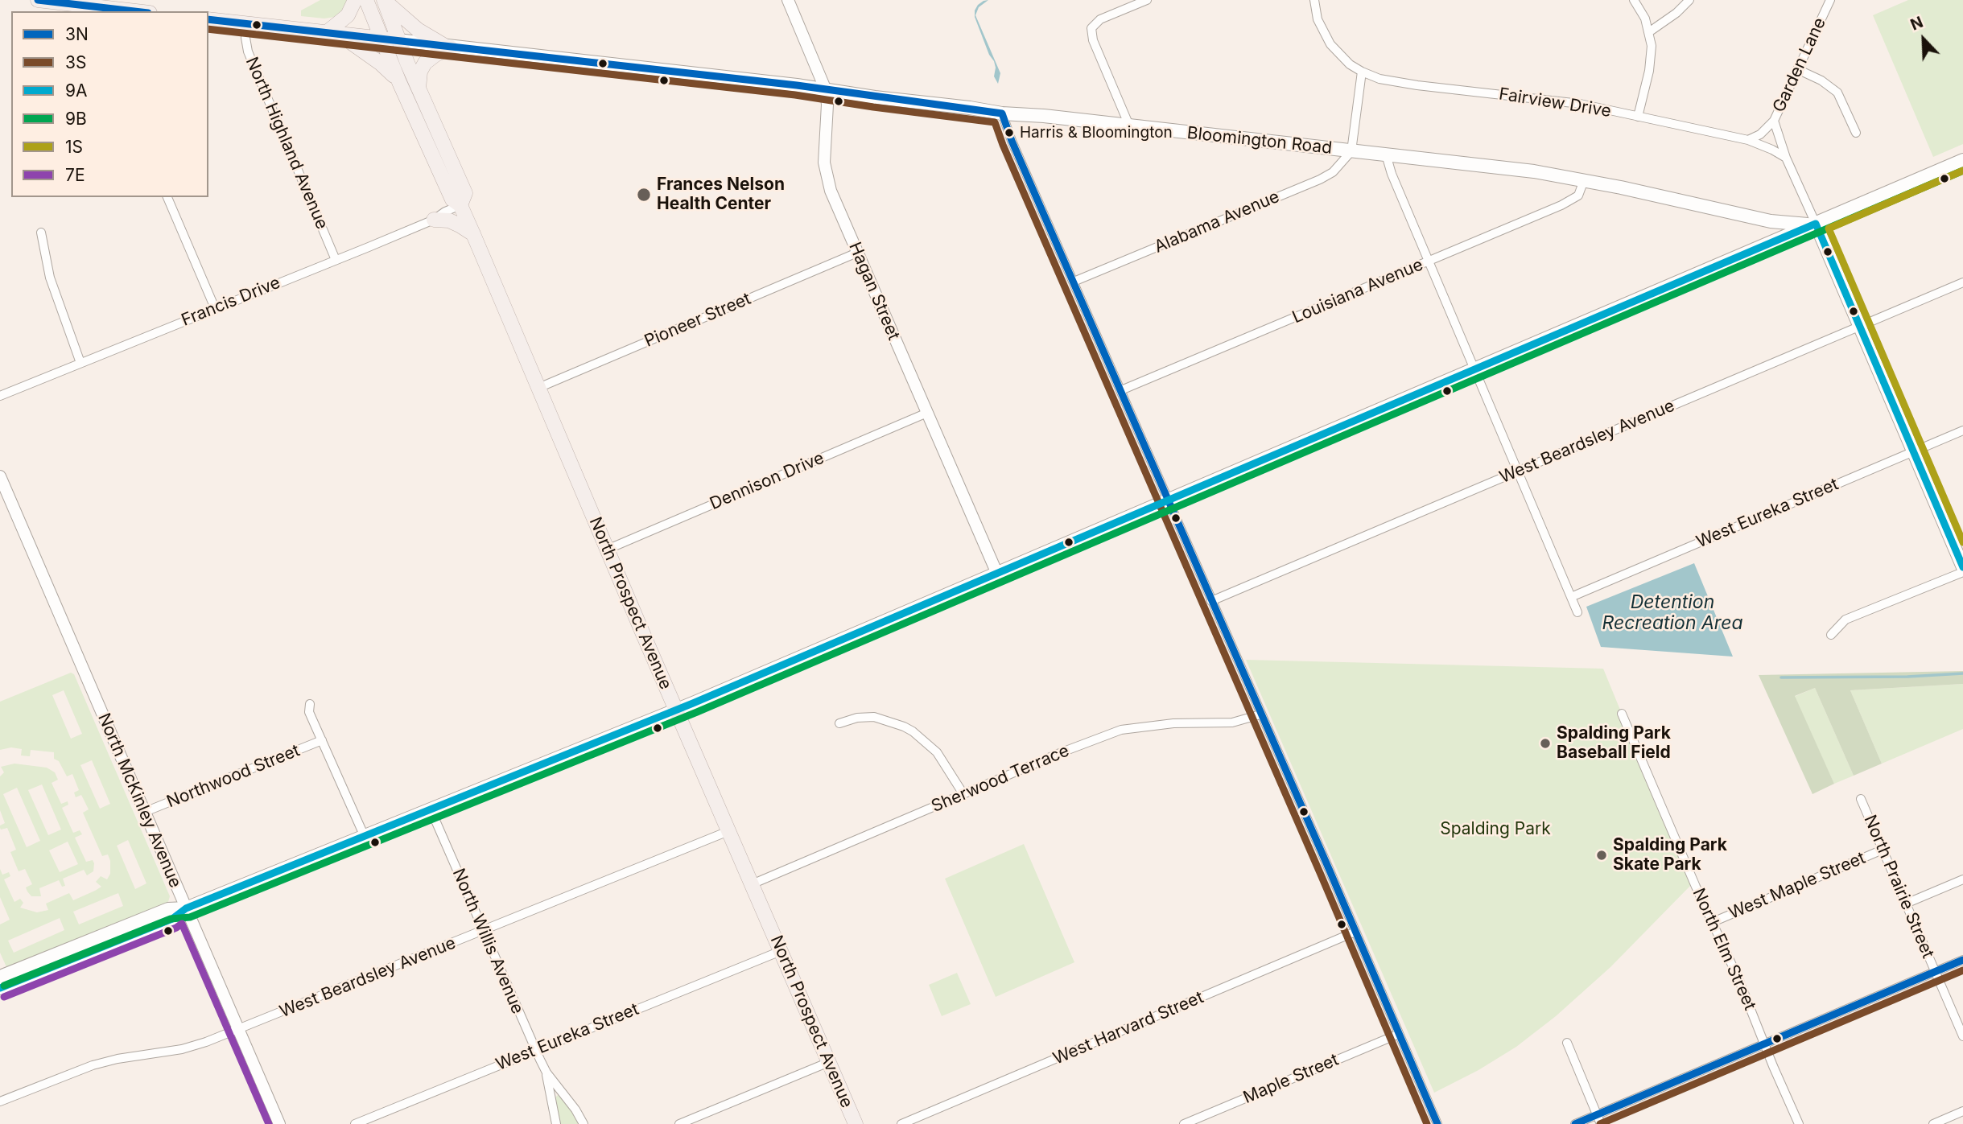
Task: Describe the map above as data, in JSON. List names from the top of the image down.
{
  "streets": {
    "main road": ["Bloomington Road", "North Prospect Avenue"],
    "street": [
      "Garden Lane",
      "Fairview Drive",
      "North Highland Avenue",
      "Alabama Avenue",
      "Hagan Street",
      "Louisiana Avenue",
      "Francis Drive",
      "Pioneer Street",
      "West Beardsley Avenue",
      "Dennison Drive",
      "West Eureka Street",
      "Northwood Street",
      "Sherwood Terrace",
      "North McKinley Avenue",
      "West Maple Street",
      "North Prairie Street",
      "North Willis Avenue",
      "North Elm Street",
      "West Harvard Street",
      "Maple Street"
    ]
  },
  "crossings": [
    ["Garden Lane", "Fairview Drive"],
    ["Garden Lane", "Bloomington Road"],
    ["Bloomington Road", "Alabama Avenue"],
    ["Bloomington Road", "Hagan Street"],
    ["Bloomington Road", "Louisiana Avenue"],
    ["Bloomington Road", "North Prospect Avenue"],
    ["North Highland Avenue", "Francis Drive"],
    ["Hagan Street", "Pioneer Street"],
    ["Hagan Street", "Dennison Drive"],
    ["Francis Drive", "North Prospect Avenue"],
    ["Pioneer Street", "North Prospect Avenue"],
    ["West Beardsley Avenue", "North Prospect Avenue"],
    ["West Beardsley Avenue", "North McKinley Avenue"],
    ["West Beardsley Avenue", "North Willis Avenue"],
    ["Dennison Drive", "North Prospect Avenue"],
    ["West Eureka Street", "North Prospect Avenue"],
    ["West Eureka Street", "North Willis Avenue"],
    ["North Prospect Avenue", "Sherwood Terrace"],
    ["Northwood Street", "North McKinley Avenue"],
    ["West Maple Street", "North Prairie Street"],
    ["West Maple Street", "North Elm Street"]
  ],
  "water": ["Detention Recreation Area"],
  "parks": ["Spalding Park"],
  "places": [
    "Harris & Bloomington",
    "Frances Nelson Health Center",
    "Spalding Park Baseball Field",
    "Spalding Park Skate Park"
  ],
  "lines": [
    "transit line 3N",
    "transit line 3S",
    "transit line 9B",
    "transit line 1S",
    "transit line 9A",
    "transit line 7E"
  ],
  "legend": [
    "3N",
    "3S",
    "9A",
    "9B",
    "1S",
    "7E"
  ],
  "north": "top left"
}
